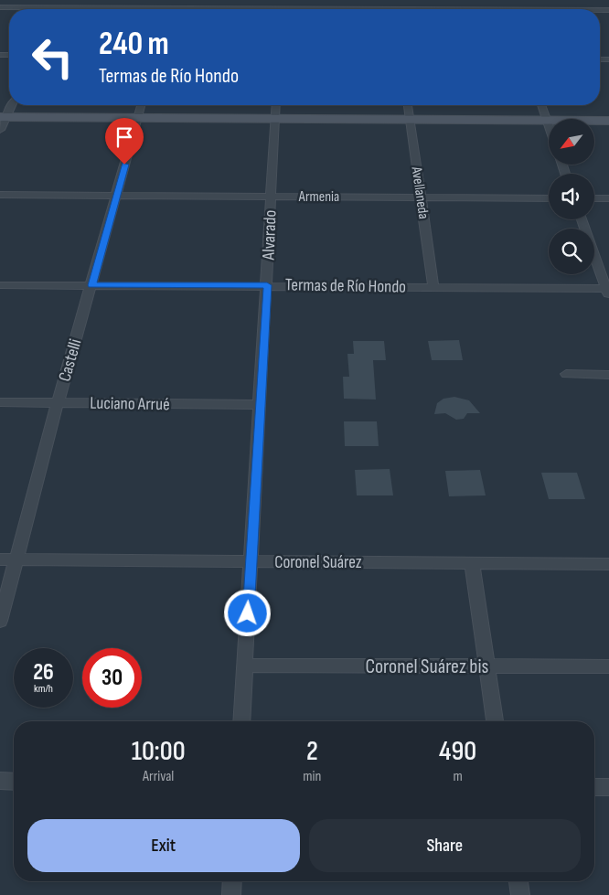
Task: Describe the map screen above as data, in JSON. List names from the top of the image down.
{
  "streets": {
    "street": [
      "Avellaneda",
      "Armenia",
      "Alvarado",
      "Termas de Río Hondo",
      "Castelli",
      "Luciano Arrué",
      "Coronel Suárez",
      "Coronel Suárez bis"
    ]
  },
  "crossings": [
    ["Avellaneda", "Armenia"],
    ["Avellaneda", "Termas de Río Hondo"],
    ["Armenia", "Alvarado"],
    ["Armenia", "Castelli"],
    ["Alvarado", "Termas de Río Hondo"],
    ["Alvarado", "Luciano Arrué"],
    ["Alvarado", "Coronel Suárez"],
    ["Alvarado", "Coronel Suárez bis"],
    ["Termas de Río Hondo", "Castelli"],
    ["Castelli", "Luciano Arrué"],
    ["Castelli", "Coronel Suárez"]
  ],
  "north": "bottom left",
  "page": {
    "turn": ["240 m", "Termas de Río Hondo"],
    "speed": "26 km/h",
    "limit": "30",
    "eta": [
      "10:00",
      "Arrival",
      "2",
      "min",
      "490",
      "m"
    ],
    "buttons": ["Exit", "Share"]
  }
}
